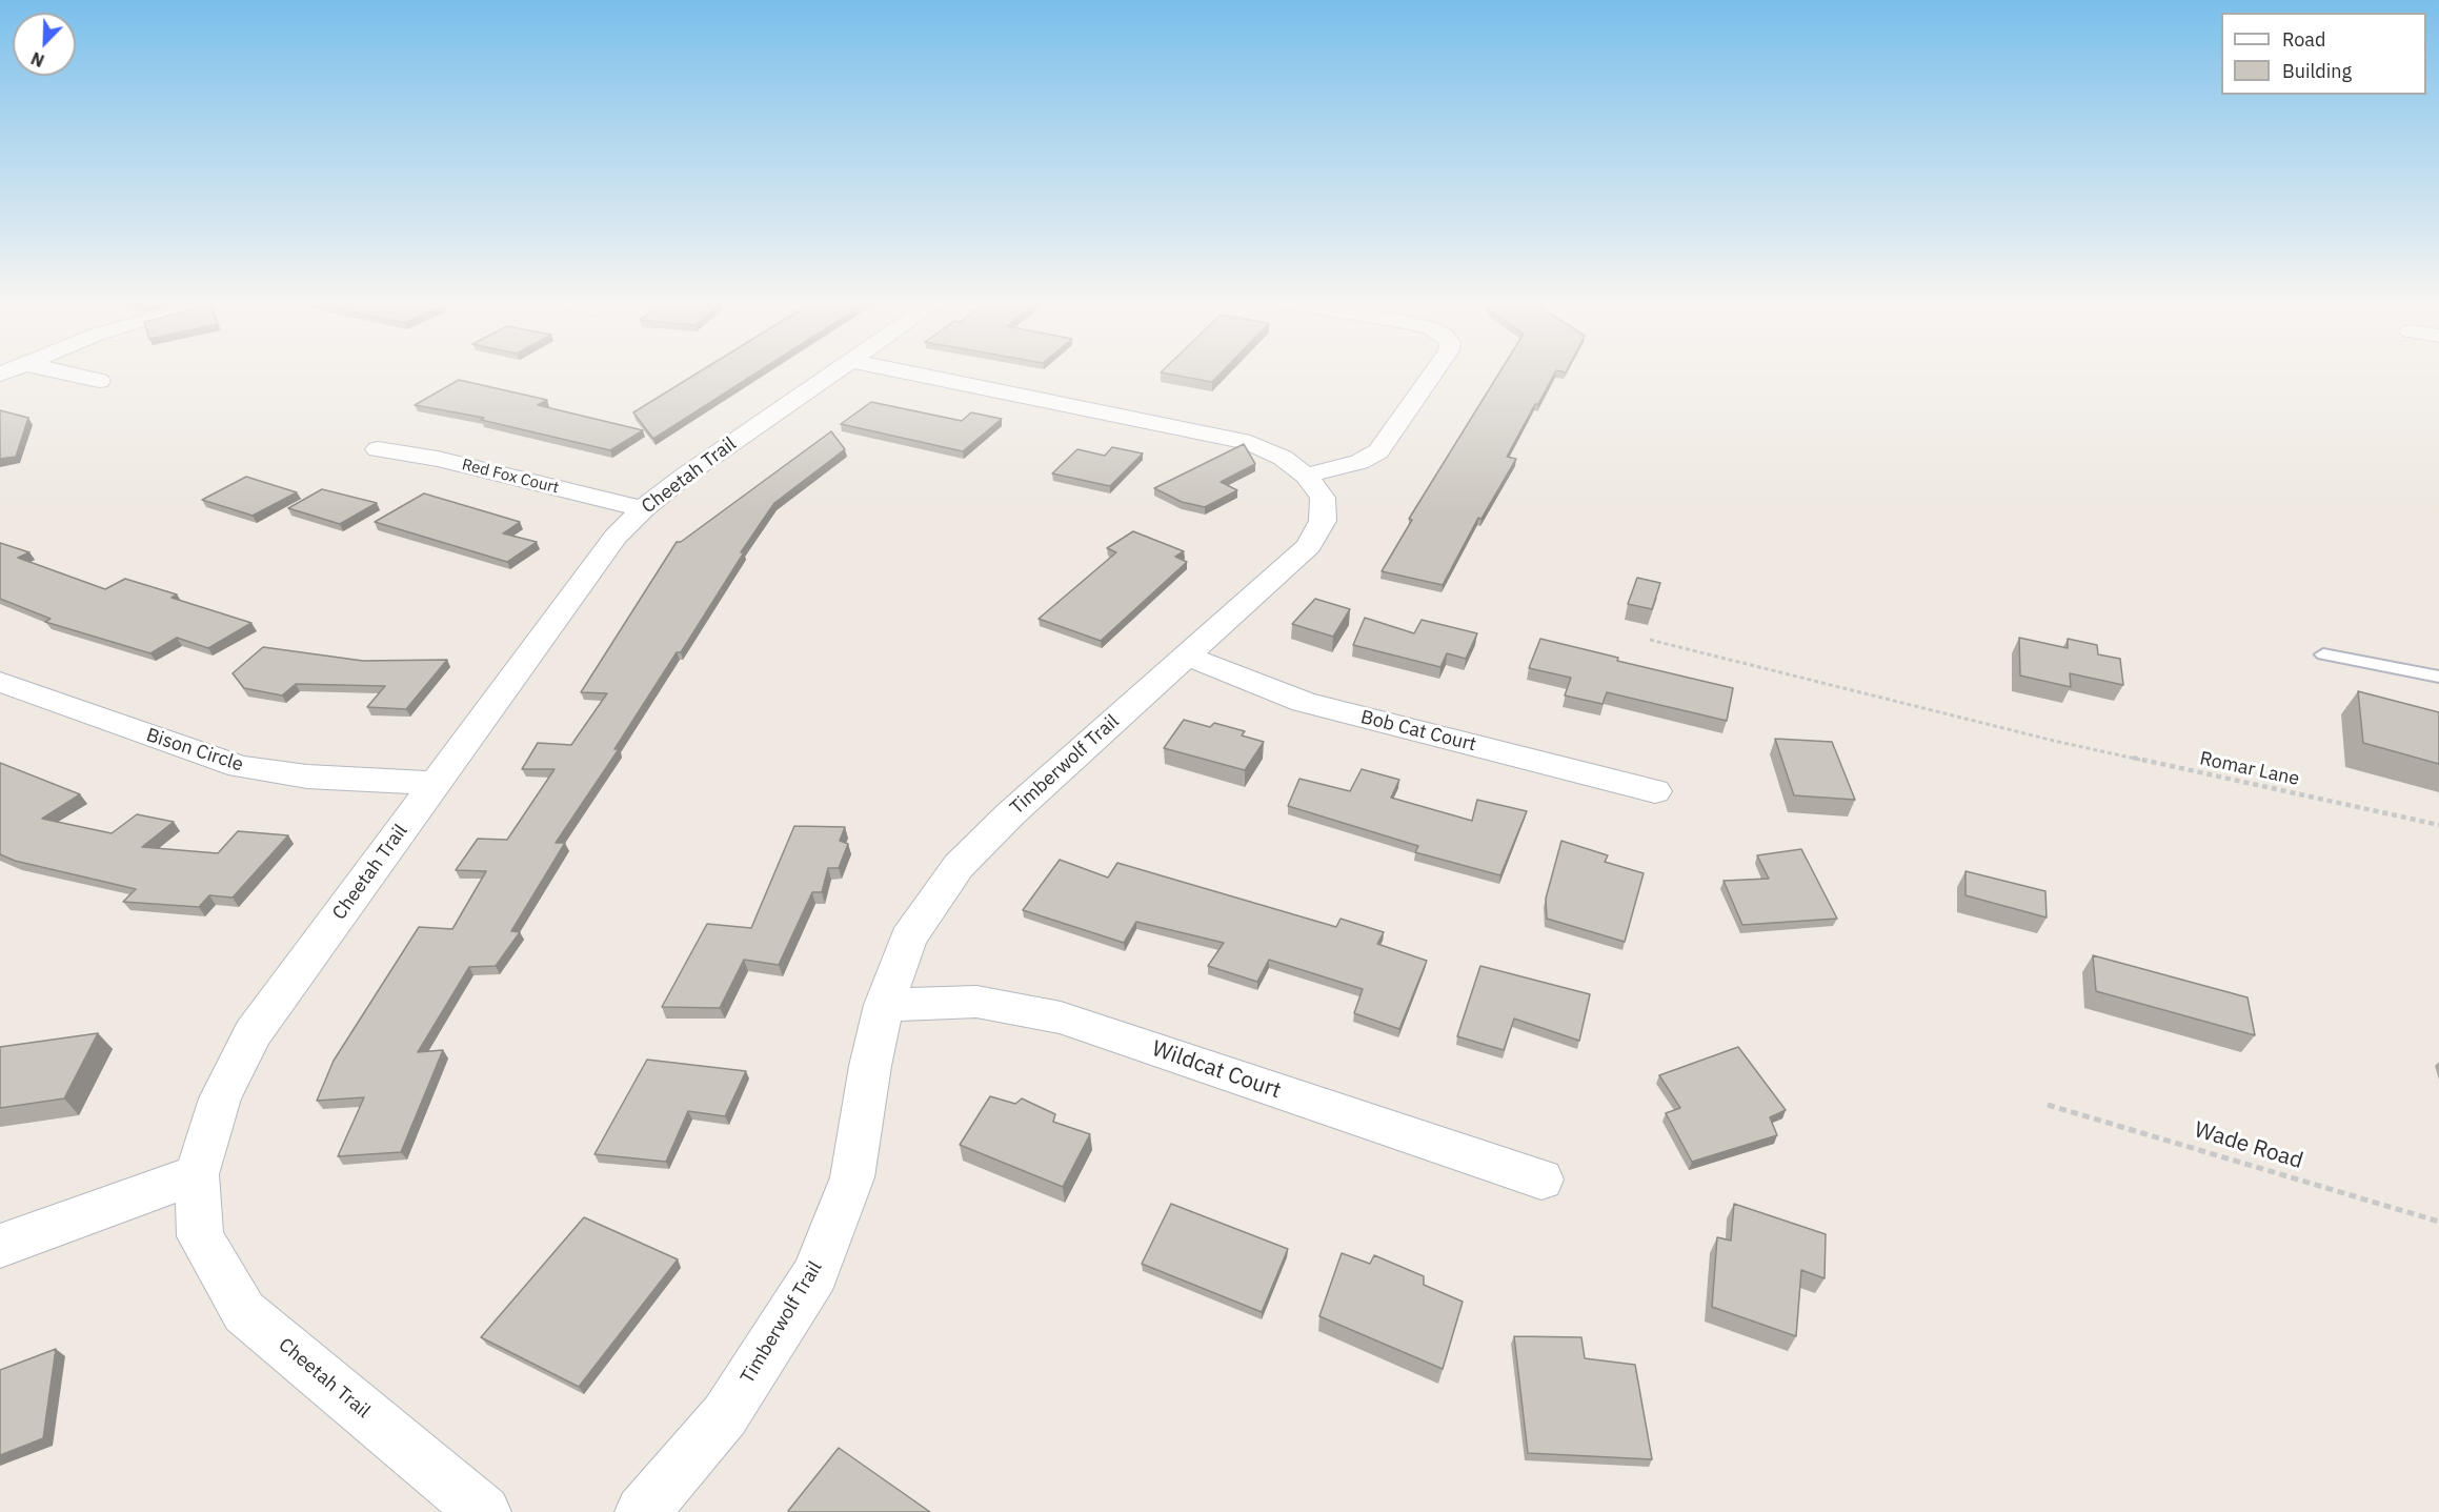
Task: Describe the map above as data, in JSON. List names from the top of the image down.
{
  "streets": {
    "street": [
      "Cheetah Trail",
      "Red Fox Court",
      "Bob Cat Court",
      "Bison Circle",
      "Timberwolf Trail",
      "Wildcat Court"
    ],
    "path": ["Romar Lane", "Wade Road"]
  },
  "crossings": [
    ["Cheetah Trail", "Red Fox Court"],
    ["Cheetah Trail", "Bison Circle"],
    ["Bob Cat Court", "Timberwolf Trail"],
    ["Timberwolf Trail", "Wildcat Court"]
  ],
  "legend": ["Road", "Building"],
  "north": "bottom left"
}
